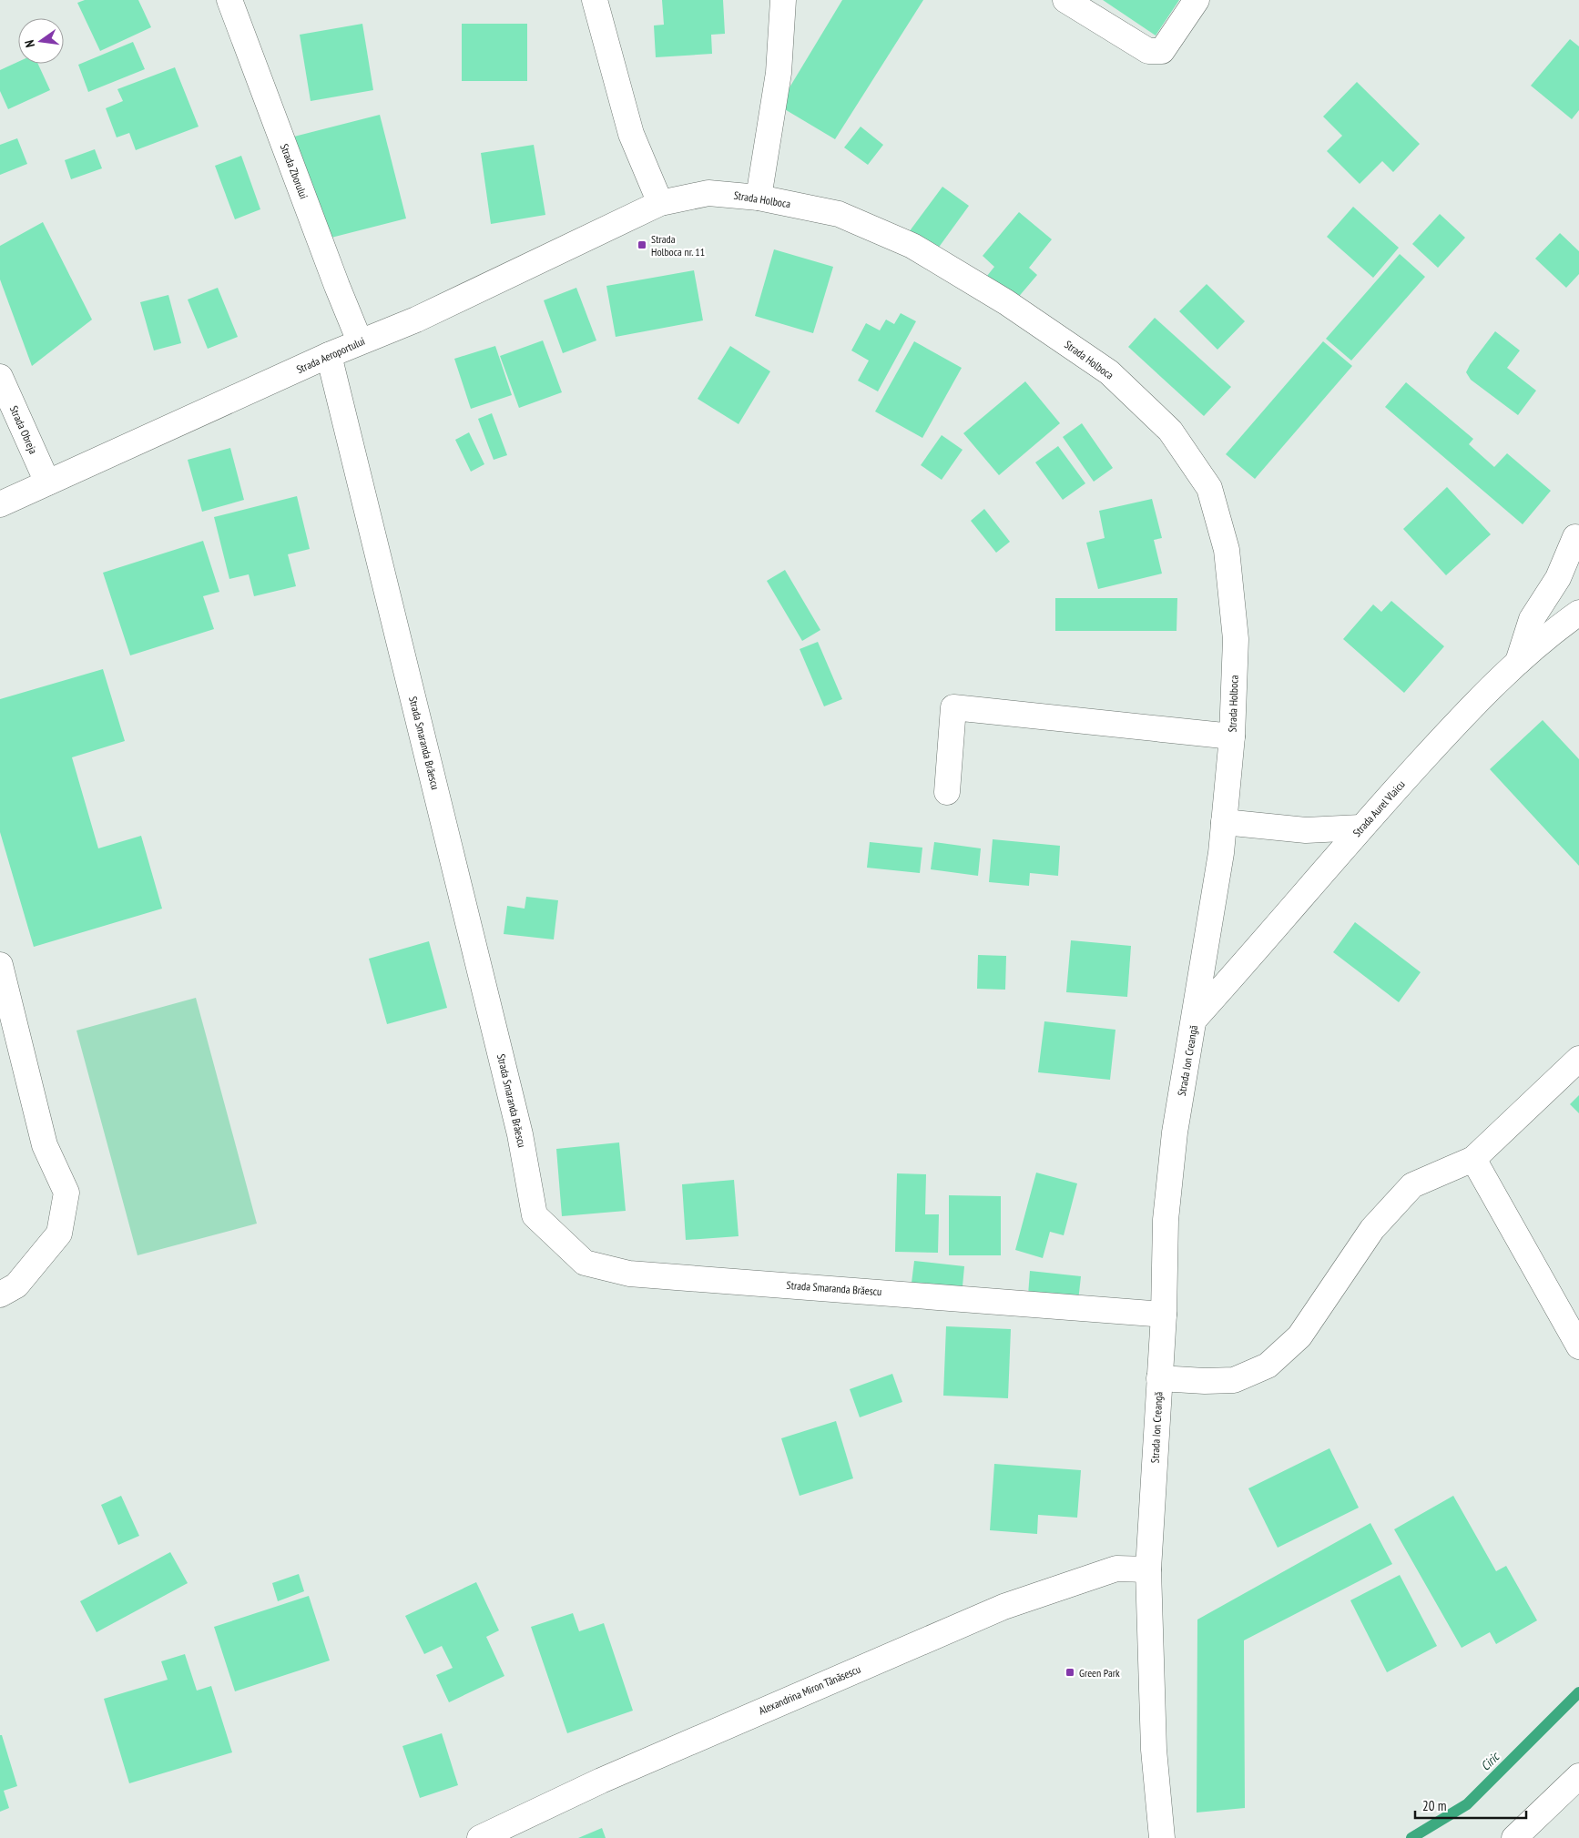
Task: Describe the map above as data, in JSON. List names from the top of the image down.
{
  "streets": {
    "street": [
      "Strada Zborului",
      "Strada Holboca",
      "Strada Aeroportului",
      "Strada Obreja",
      "Strada Smaranda Brăescu",
      "Strada Aurel Vlaicu",
      "Strada Ion Creangă",
      "Alexandrina Miron Tănăsescu"
    ]
  },
  "crossings": [
    ["Strada Zborului", "Strada Aeroportului"],
    ["Strada Holboca", "Strada Aeroportului"],
    ["Strada Holboca", "Strada Aurel Vlaicu"],
    ["Strada Holboca", "Strada Ion Creangă"],
    ["Strada Aeroportului", "Strada Obreja"],
    ["Strada Aeroportului", "Strada Smaranda Brăescu"],
    ["Strada Smaranda Brăescu", "Strada Ion Creangă"],
    ["Strada Aurel Vlaicu", "Strada Ion Creangă"],
    ["Strada Ion Creangă", "Alexandrina Miron Tănăsescu"]
  ],
  "water": ["Ciric"],
  "places": {
    "transit": ["Strada Holboca nr. 11", "Green Park"]
  },
  "scale_bar": "20 m",
  "north": "left"
}
